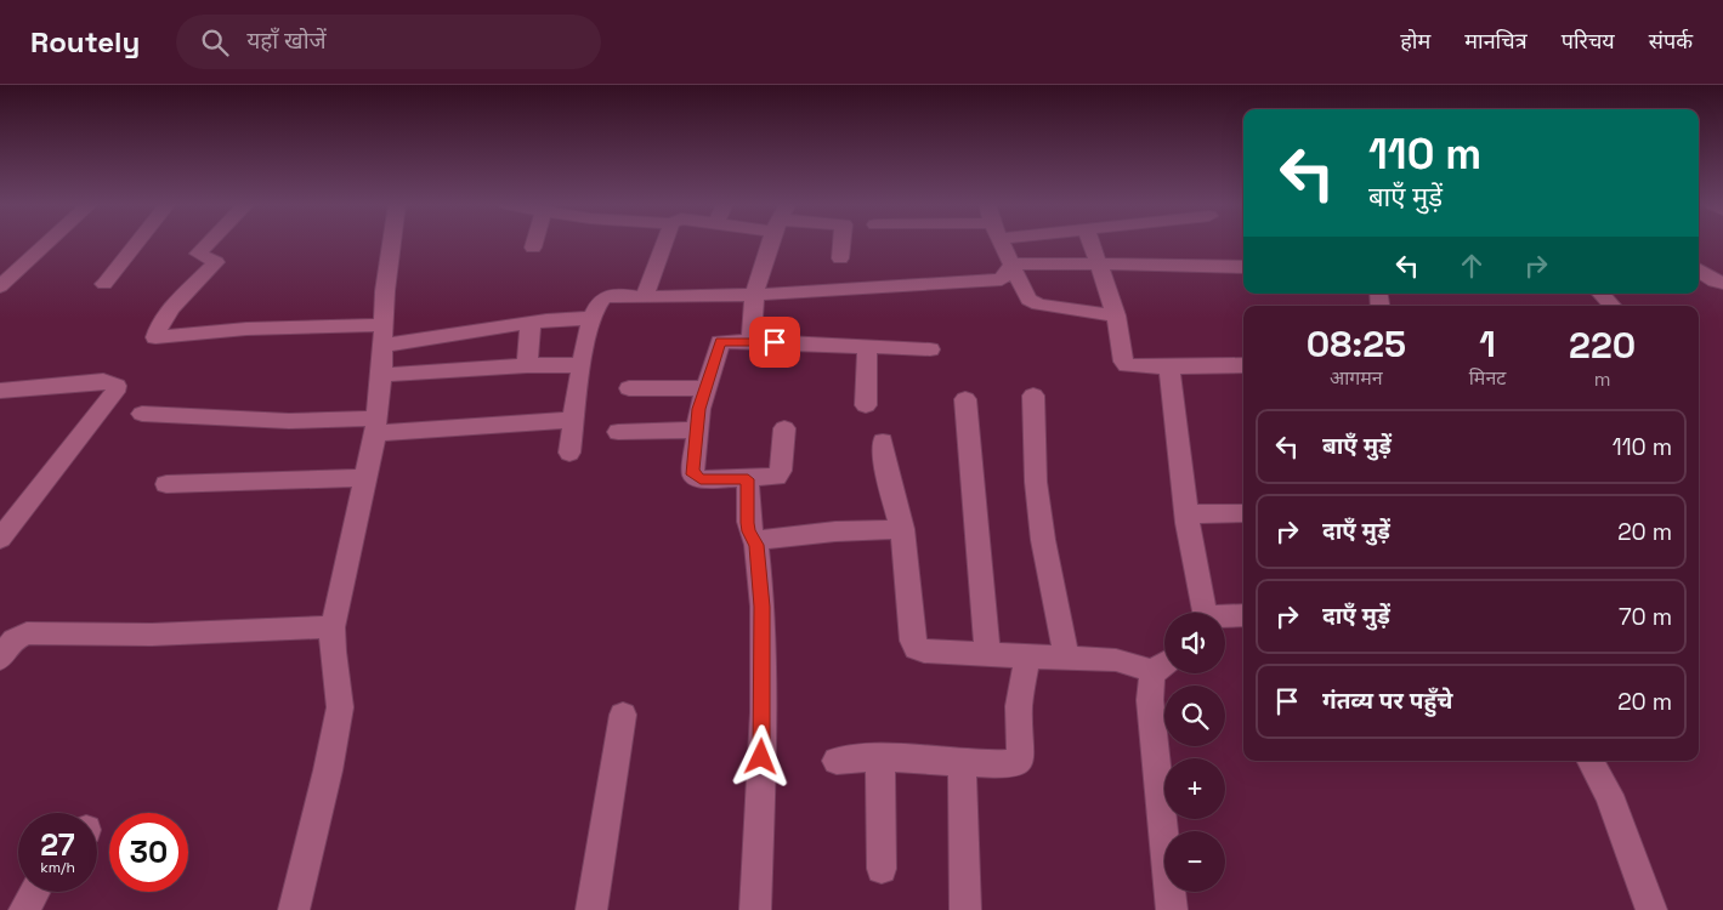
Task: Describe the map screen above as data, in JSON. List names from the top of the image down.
{
  "page": {
    "header": "Routely",
    "search": "यहाँ खोजें",
    "nav": [
      "होम",
      "मानचित्र",
      "परिचय",
      "संपर्क"
    ],
    "turn": ["110 m", "बाएँ मुड़ें"],
    "eta": [
      "08:25",
      "आगमन",
      "1",
      "मिनट",
      "220",
      "m"
    ],
    "list": [
      {
        "name": "बाएँ मुड़ें",
        "value": "110 m"
      },
      {
        "name": "दाएँ मुड़ें",
        "value": "20 m"
      },
      {
        "name": "दाएँ मुड़ें",
        "value": "70 m"
      },
      {
        "name": "गंतव्य पर पहुँचे",
        "value": "20 m"
      }
    ],
    "map_buttons": ["+", "−"],
    "speed": "27 km/h",
    "limit": "30"
  }
}
